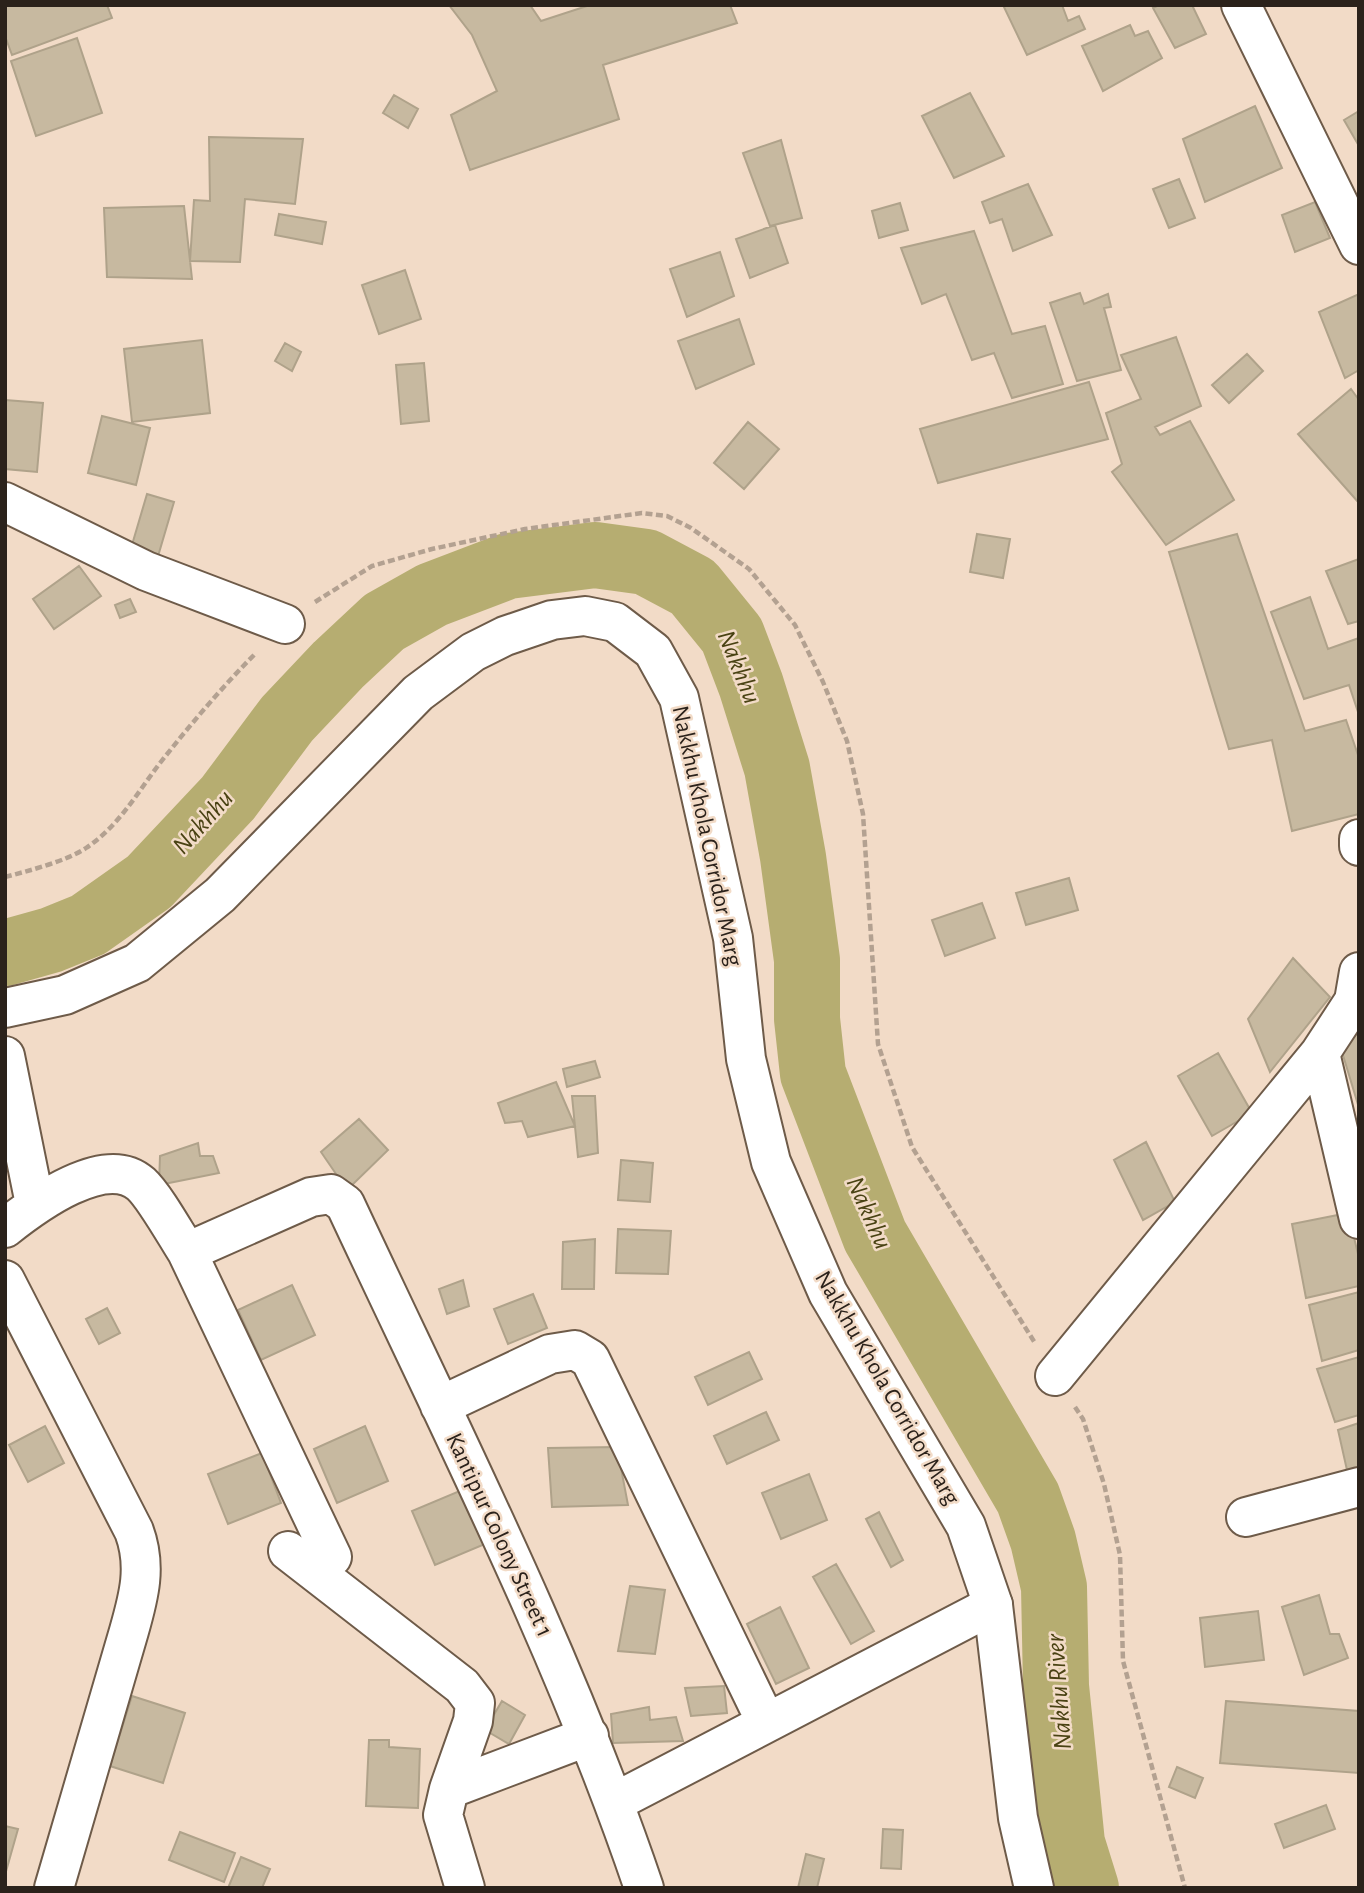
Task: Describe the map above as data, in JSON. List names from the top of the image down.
{
  "streets": {
    "street": ["Nakkhu Khola Corridor Marg", "Kantipur Colony Street 1"]
  },
  "water": ["Nakhhu", "Nakhu River"]
}
